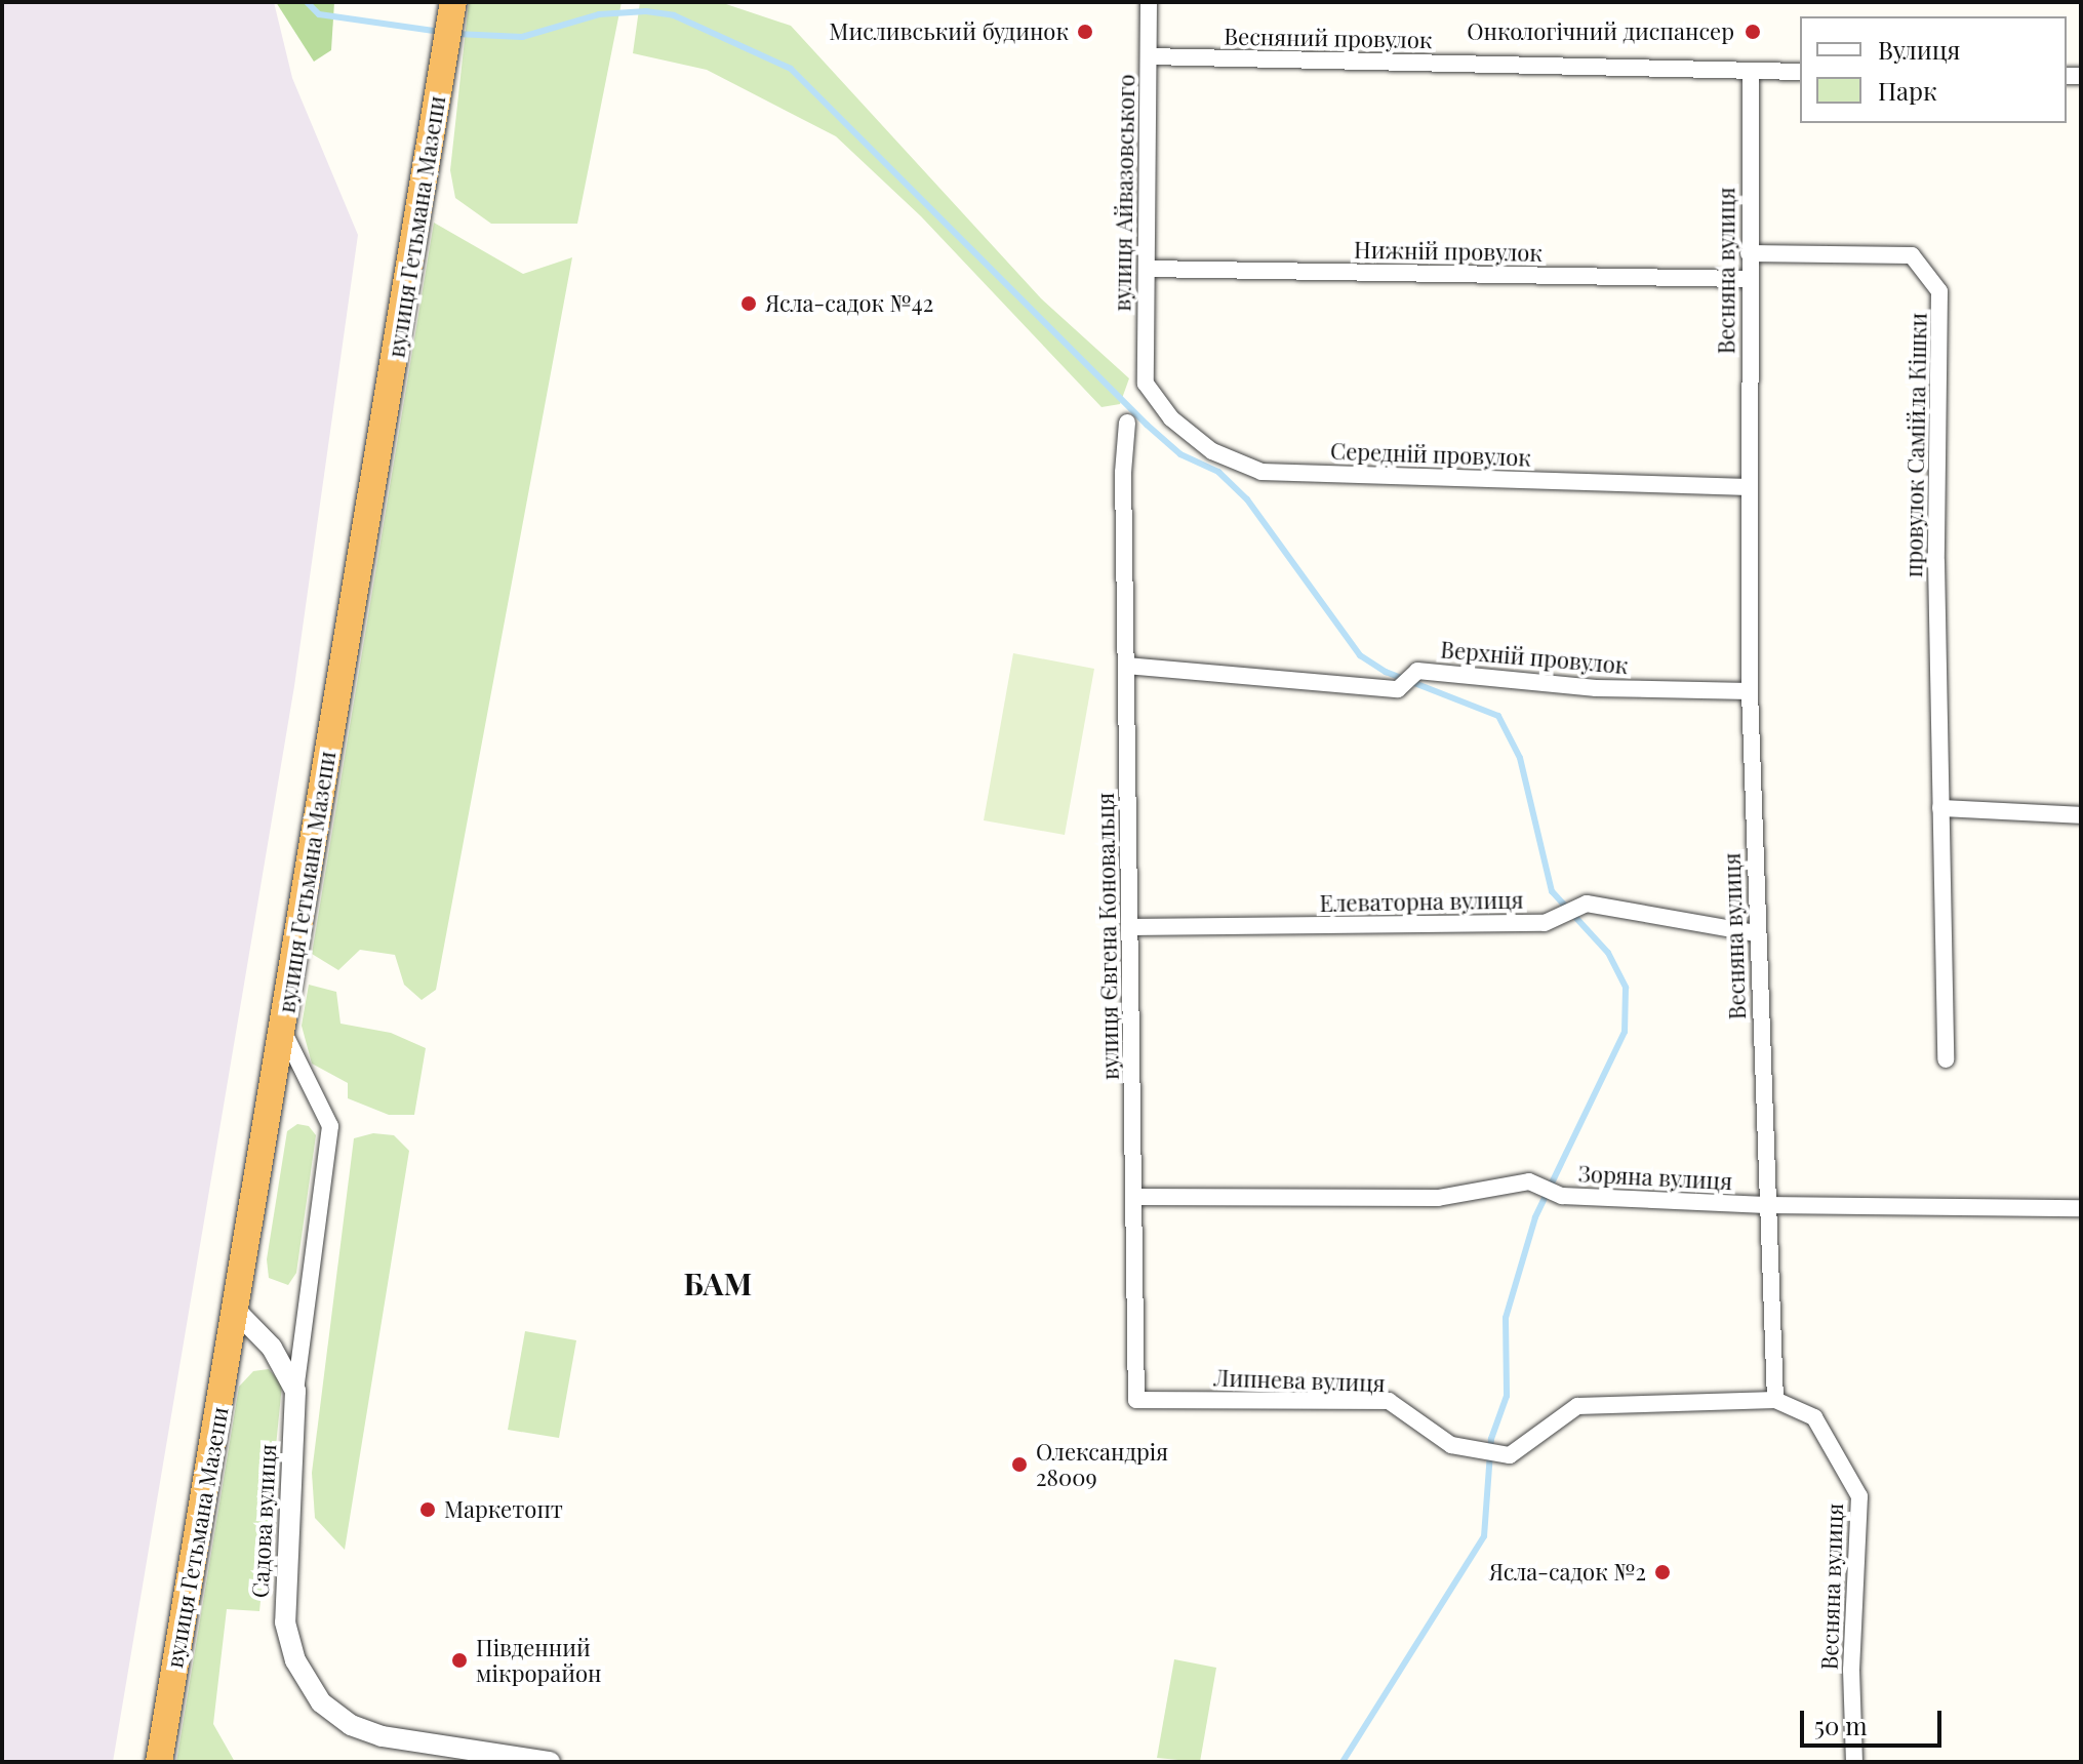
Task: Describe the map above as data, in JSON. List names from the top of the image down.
{
  "streets": {
    "highway": ["вулиця Гетьмана Мазепи"],
    "street": [
      "Весняний провулок",
      "вулиця Айвазовського",
      "Нижній провулок",
      "Весняна вулиця",
      "провулок Самійла Кішки",
      "Середній провулок",
      "Верхній провулок",
      "Елеваторна вулиця",
      "вулиця Євгена Коновальця",
      "Зоряна вулиця",
      "Липнева вулиця",
      "Садова вулиця"
    ]
  },
  "crossings": [
    ["Весняний провулок", "вулиця Айвазовського"],
    ["Весняний провулок", "Весняна вулиця"],
    ["вулиця Айвазовського", "Нижній провулок"],
    ["вулиця Айвазовського", "Середній провулок"],
    ["Нижній провулок", "Весняна вулиця"],
    ["Весняна вулиця", "провулок Самійла Кішки"],
    ["Весняна вулиця", "Середній провулок"],
    ["Весняна вулиця", "Верхній провулок"],
    ["Весняна вулиця", "Елеваторна вулиця"],
    ["Весняна вулиця", "Зоряна вулиця"],
    ["Весняна вулиця", "Липнева вулиця"],
    ["Верхній провулок", "вулиця Євгена Коновальця"],
    ["Елеваторна вулиця", "вулиця Євгена Коновальця"],
    ["вулиця Євгена Коновальця", "Зоряна вулиця"],
    ["вулиця Євгена Коновальця", "Липнева вулиця"]
  ],
  "districts": ["БАМ"],
  "places": [
    "Мисливський будинок",
    "Онкологічний диспансер",
    "Ясла-садок №42",
    "Олександрія 28009",
    "Маркетопт",
    "Ясла-садок №2",
    "Південний мікрорайон"
  ],
  "legend": ["Вулиця", "Парк"],
  "scale_bar": "50 m"
}
